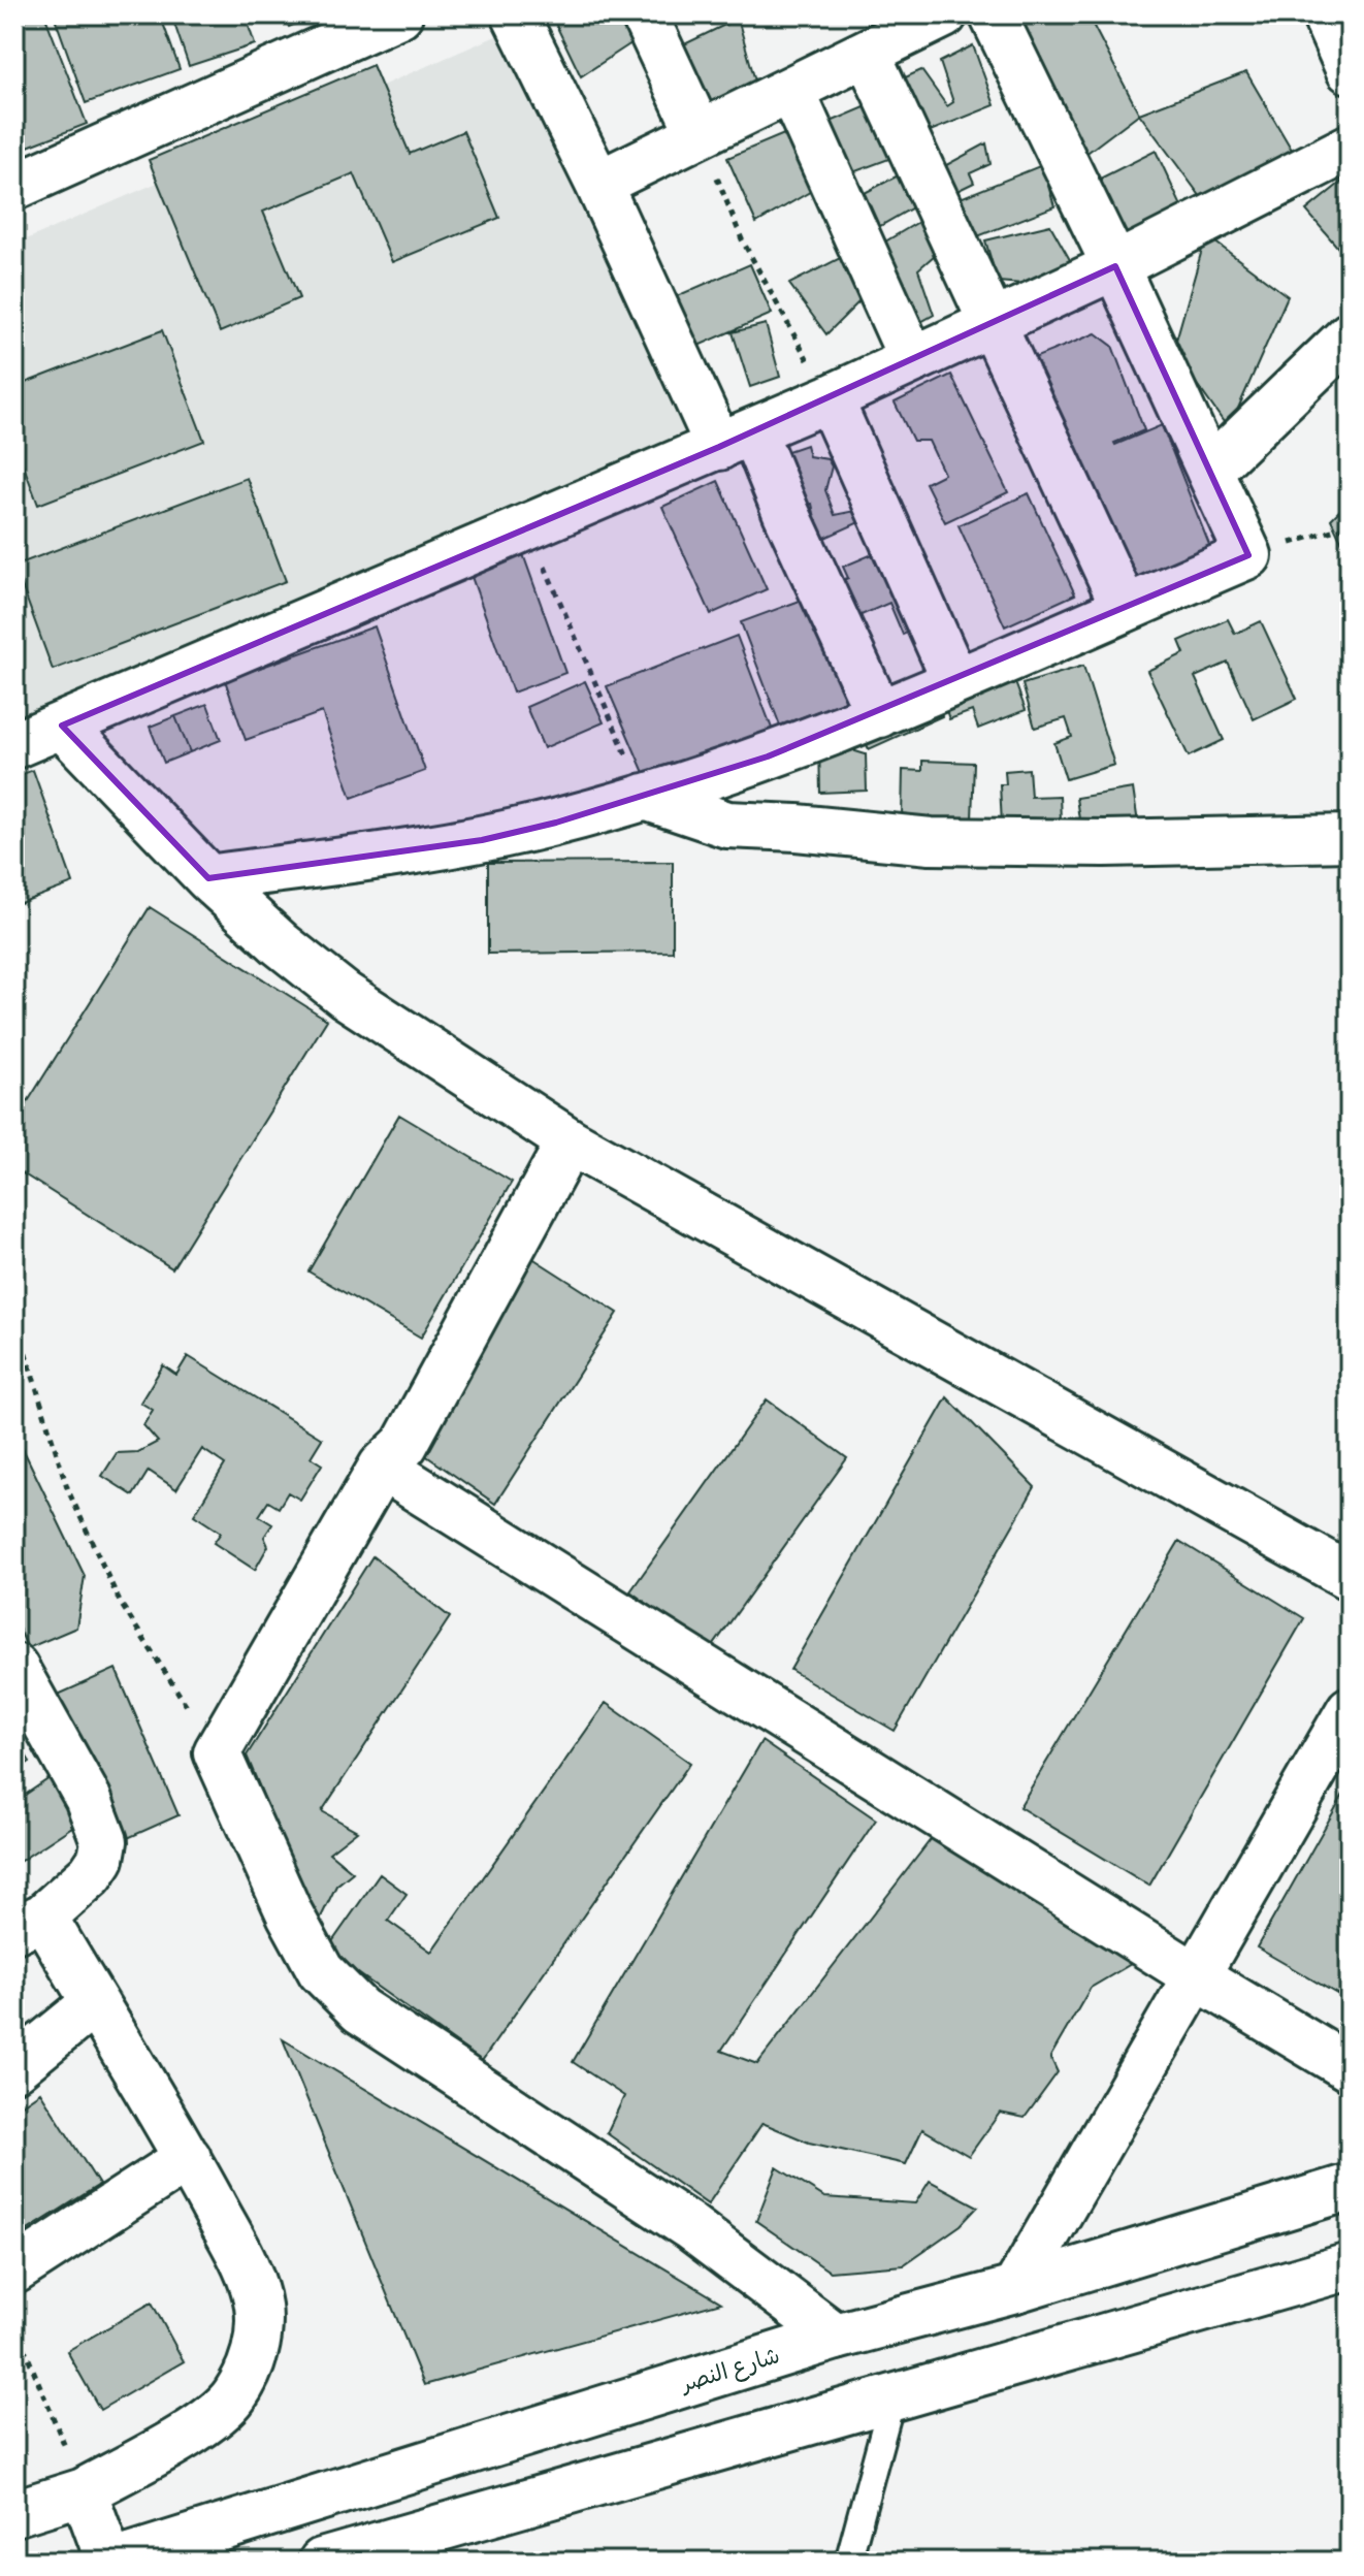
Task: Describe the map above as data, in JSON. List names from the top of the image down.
{
  "streets": {
    "street": ["شارع النصر"]
  }
}
